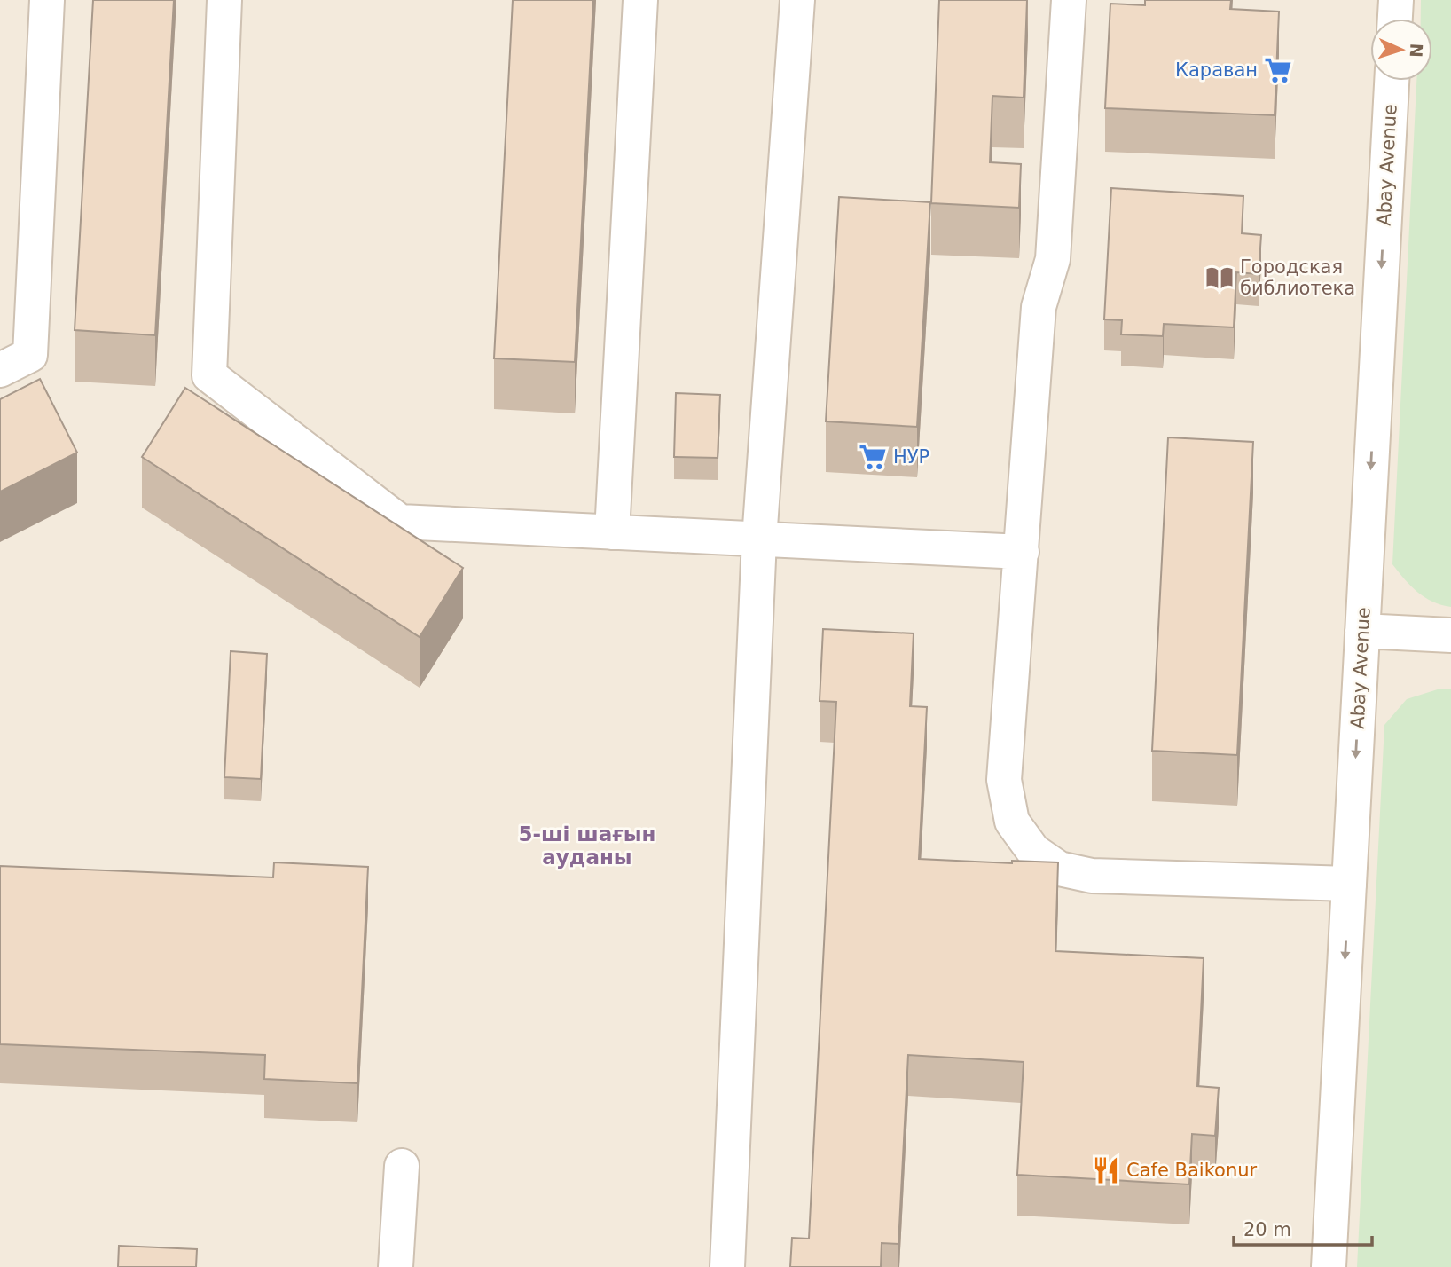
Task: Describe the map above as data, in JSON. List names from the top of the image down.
{
  "streets": {
    "street": ["Abay Avenue"]
  },
  "one_way": ["Abay Avenue"],
  "districts": ["5-ші шағын ауданы"],
  "places": {
    "supermarket": ["Караван", "НУР"],
    "library": ["Городская библиотека"],
    "restaurant": ["Cafe Baikonur"]
  },
  "scale_bar": "20 m",
  "north": "right"
}
